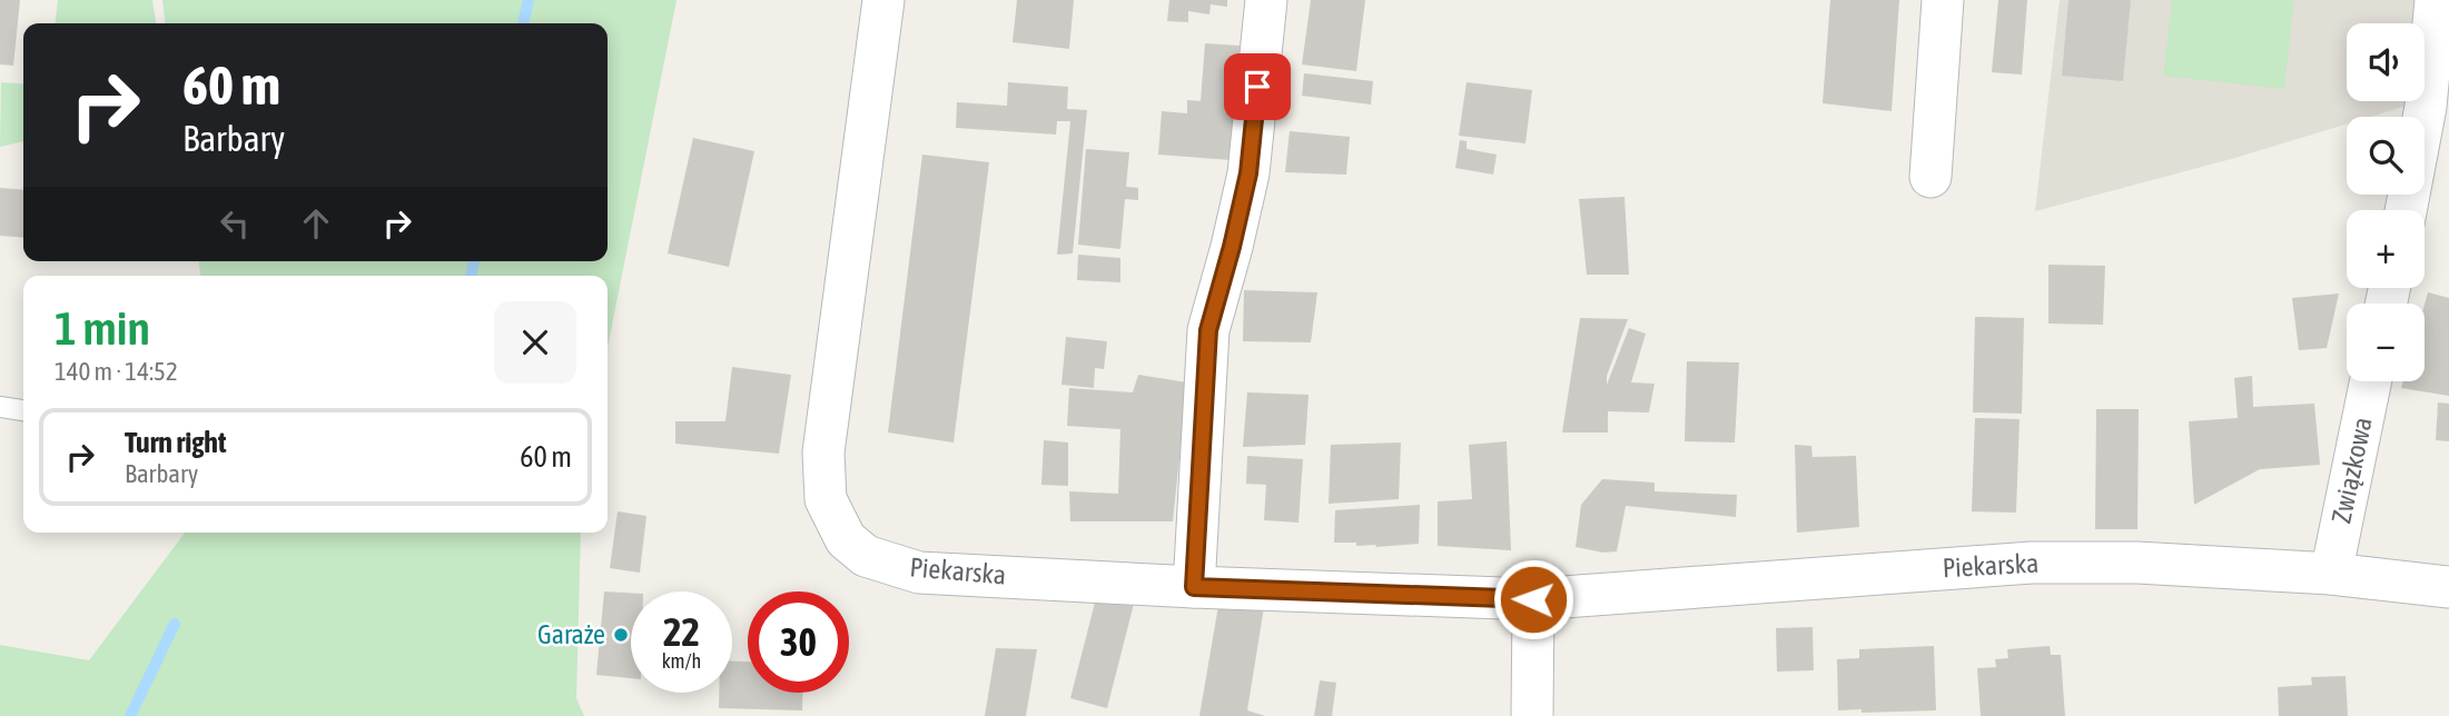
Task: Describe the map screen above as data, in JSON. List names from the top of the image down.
{
  "streets": {
    "street": ["Związkowa", "Piekarska"]
  },
  "crossings": [
    ["Związkowa", "Piekarska"]
  ],
  "places": ["Garaże"],
  "page": {
    "map_buttons": ["+", "−"],
    "turn": ["60 m", "Barbary"],
    "heading": ["1 min", "140 m · 14:52"],
    "list": [
      {
        "name": "Turn right",
        "note": "Barbary",
        "value": "60 m"
      }
    ],
    "speed": "22 km/h",
    "limit": "30"
  }
}
